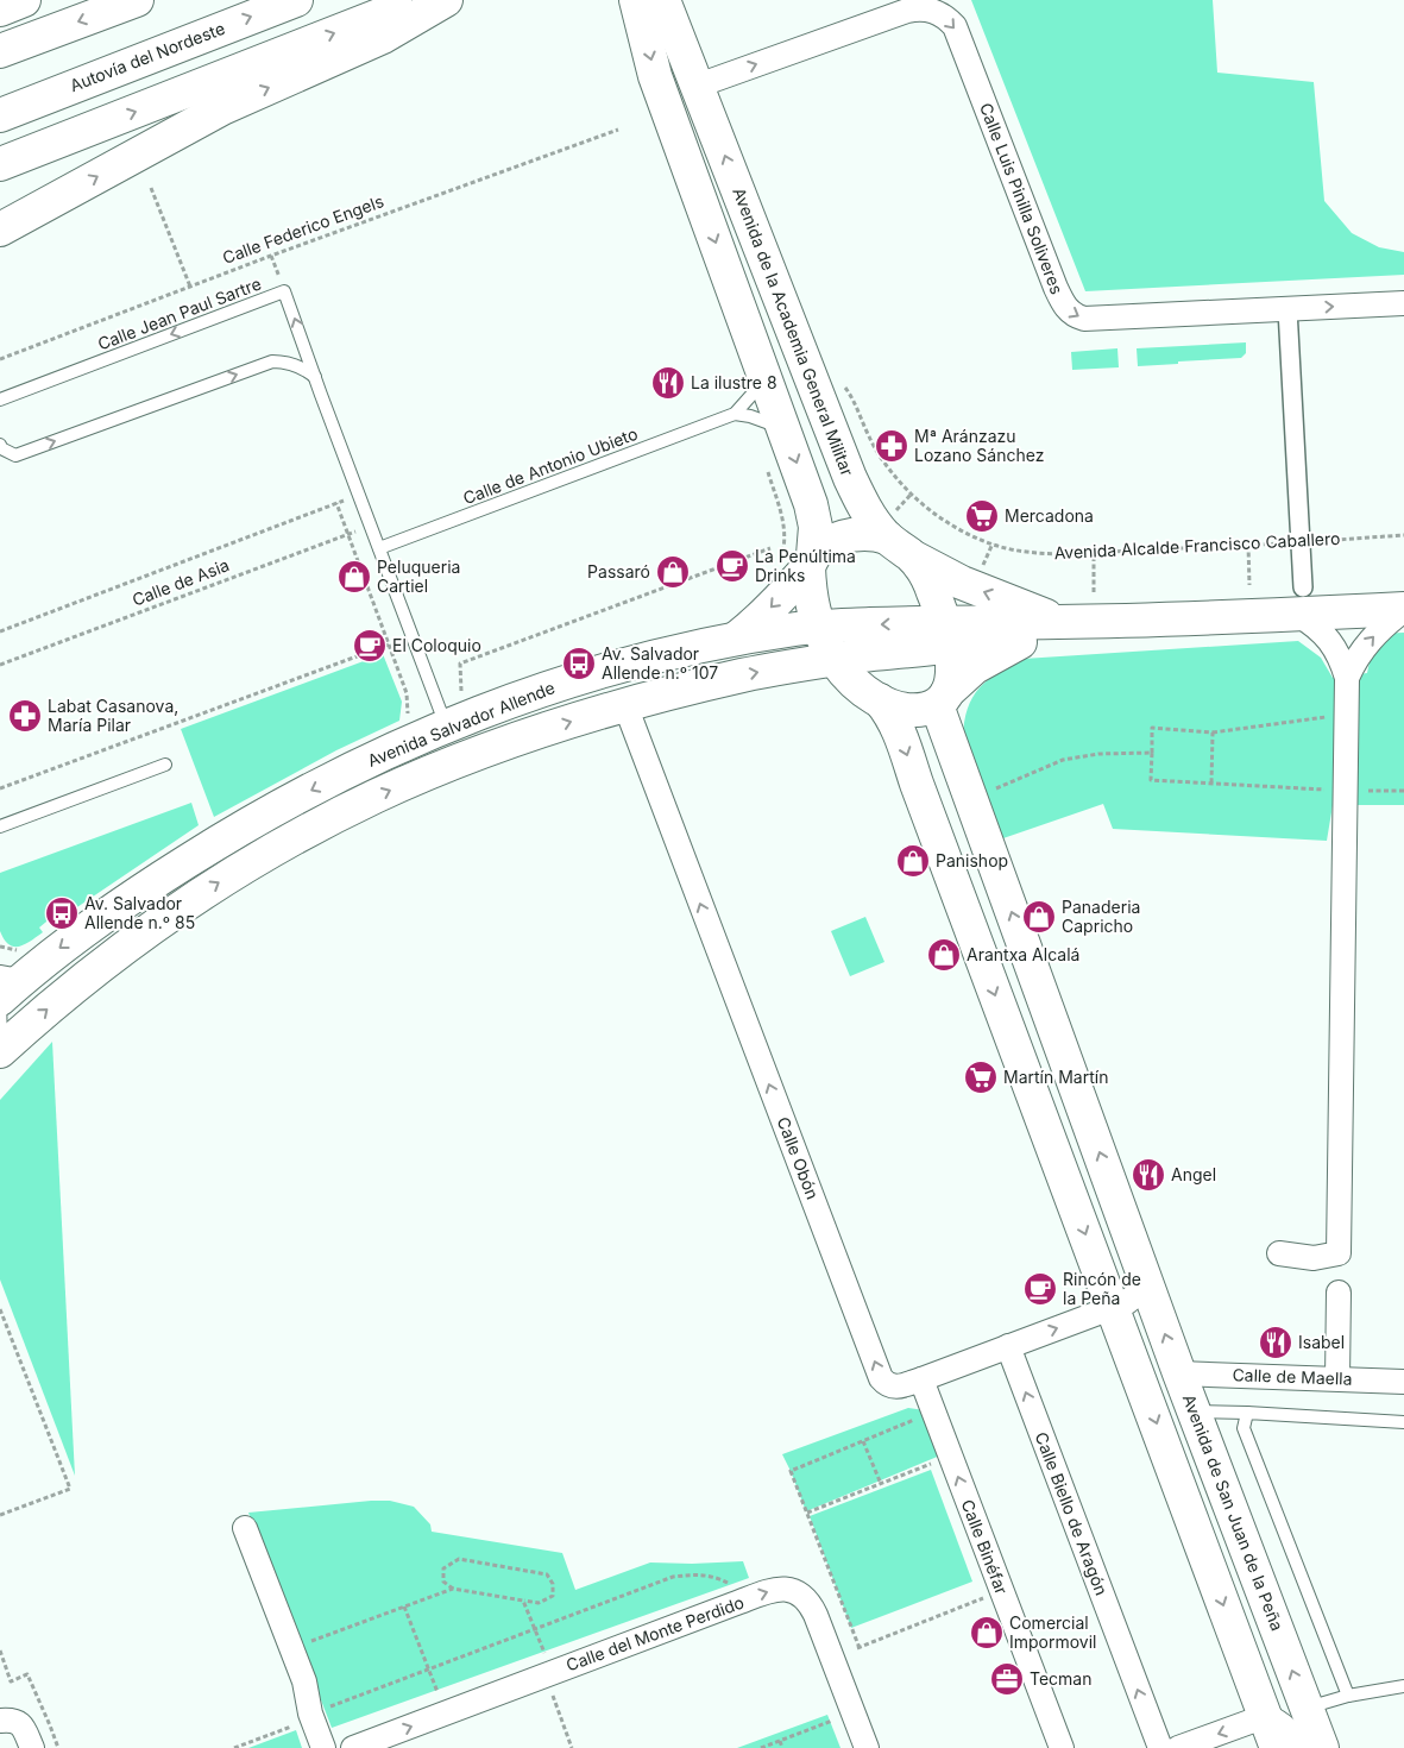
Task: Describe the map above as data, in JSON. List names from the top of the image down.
{
  "streets": {
    "main road": [
      "Autovía del Nordeste",
      "Avenida de la Academia General Militar",
      "Avenida Salvador Allende",
      "Avenida de San Juan de la Peña"
    ],
    "street": [
      "Calle Luis Pinilla Soliveres",
      "Calle Obón",
      "Calle de Maella",
      "Calle Biello de Aragón",
      "Calle Binéfar",
      "Calle del Monte Perdido"
    ],
    "lane": ["Calle Jean Paul Sartre", "Calle de Antonio Ubieto"],
    "path": ["Calle Federico Engels", "Avenida Alcalde Francisco Caballero", "Calle de Asia"]
  },
  "crossings": [
    ["Calle Luis Pinilla Soliveres", "Avenida de la Academia General Militar"],
    ["Calle Jean Paul Sartre", "Calle de Antonio Ubieto"],
    ["Calle Jean Paul Sartre", "Calle de Asia"],
    ["Calle Jean Paul Sartre", "Avenida Salvador Allende"],
    ["Avenida de la Academia General Militar", "Avenida Alcalde Francisco Caballero"],
    ["Avenida de la Academia General Militar", "Avenida Salvador Allende"],
    ["Avenida de la Academia General Militar", "Avenida de San Juan de la Peña"],
    ["Avenida Salvador Allende", "Calle Obón"],
    ["Avenida Salvador Allende", "Avenida de San Juan de la Peña"],
    ["Calle Obón", "Calle Biello de Aragón"],
    ["Calle Obón", "Calle Binéfar"],
    ["Calle de Maella", "Avenida de San Juan de la Peña"]
  ],
  "one_way": [
    "Calle Luis Pinilla Soliveres",
    "Calle Obón",
    "Calle Biello de Aragón",
    "Calle Binéfar"
  ],
  "places": {
    "restaurant": ["La ilustre 8", "Angel", "Isabel"],
    "pharmacy": ["Mª Aránzazu Lozano Sánchez", "Labat Casanova, María Pilar"],
    "supermarket": ["Mercadona", "Martín Martín"],
    "cafe": ["La Penúltima Drinks", "El Coloquio", "Rincón de la Peña"],
    "shop": [
      "Passaró",
      "Peluqueria Cartiel",
      "Panishop",
      "Panaderia Capricho",
      "Arantxa Alcalá",
      "Comercial Impormovil"
    ],
    "bus stop": ["Av. Salvador Allende n.º 107", "Av. Salvador Allende n.º 85"],
    "office": ["Tecman"]
  }
}
